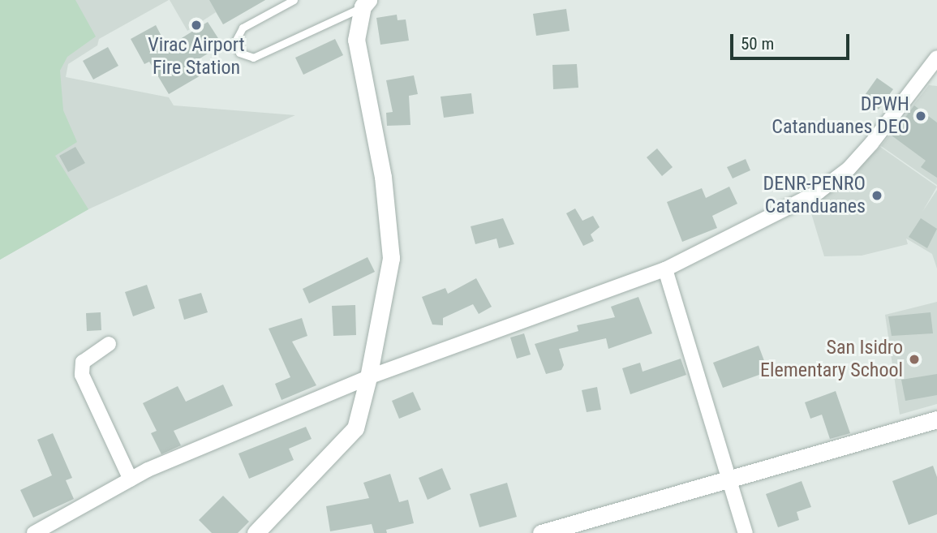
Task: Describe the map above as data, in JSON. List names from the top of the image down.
{
  "places": [
    "Virac Airport Fire Station",
    "DPWH Catanduanes DEO",
    "DENR-PENRO Catanduanes",
    "San Isidro Elementary School"
  ],
  "scale_bar": "50 m"
}
